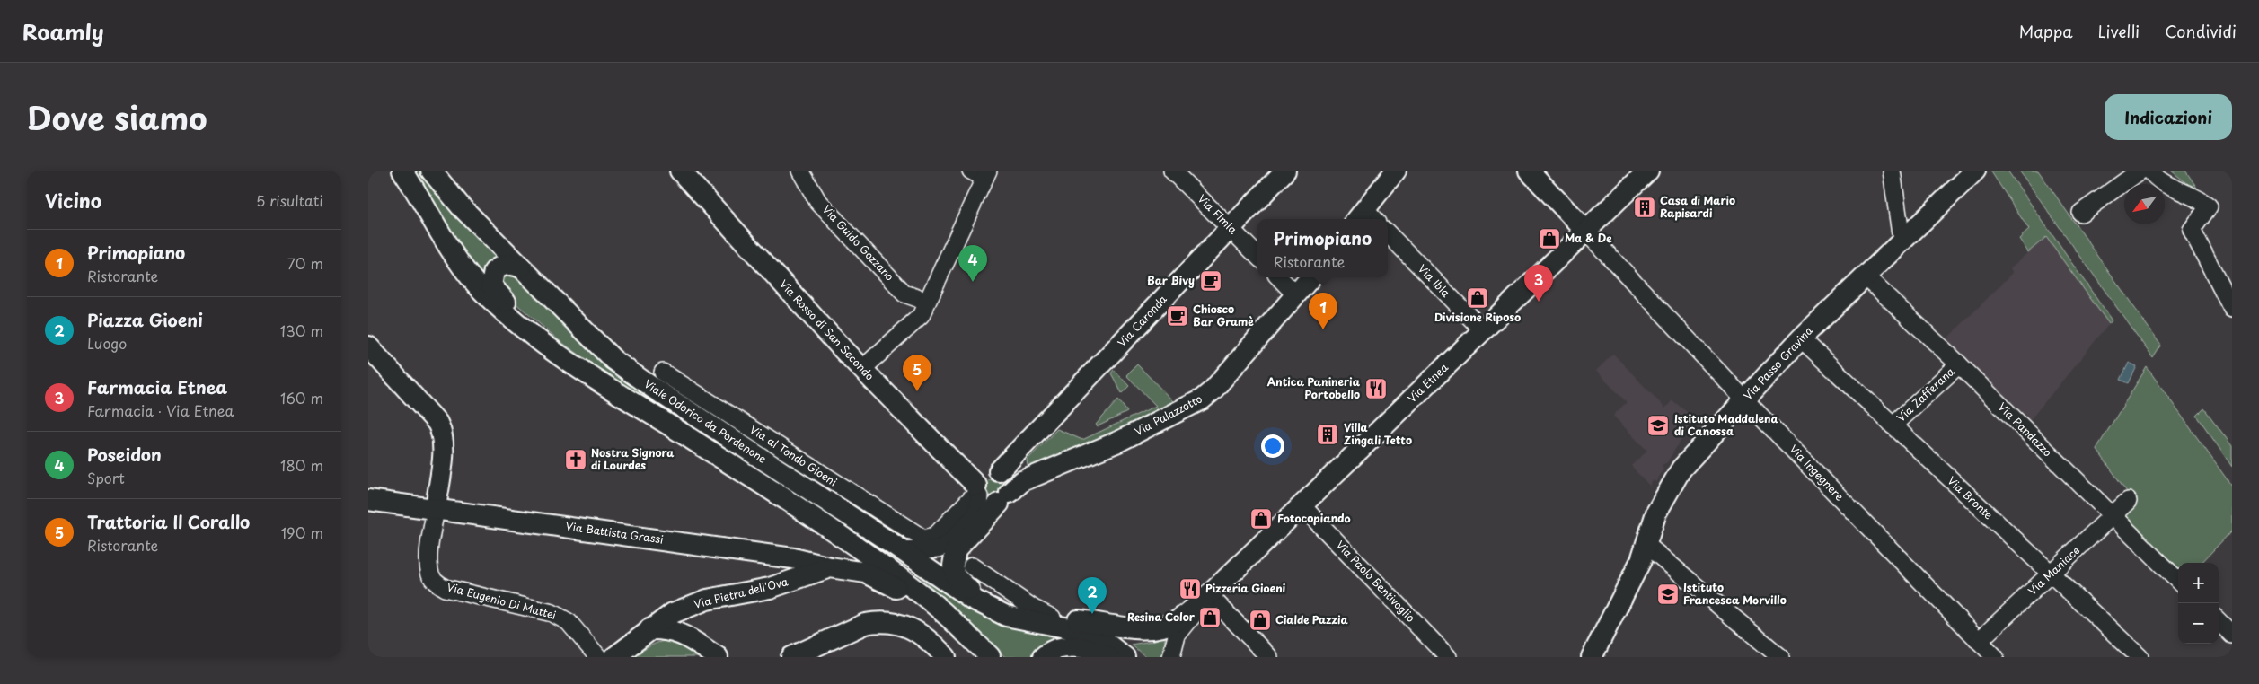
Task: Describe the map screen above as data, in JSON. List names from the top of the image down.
{
  "streets": {
    "main road": [
      "Via Caronda",
      "Via Rosso di San Secondo",
      "Via Passo Gravina",
      "Via Etnea",
      "Via Palazzotto",
      "Viale Odorico da Pordenone",
      "Via Ingegnere",
      "Via Battista Grassi",
      "Via Pietra dell'Ova"
    ],
    "street": [
      "Via Fimia",
      "Via Guido Gozzano",
      "Via Ibla",
      "Via Zafferana",
      "Via Randazzo",
      "Via al Tondo Gioeni",
      "Via Bronte",
      "Via Maniace",
      "Via Paolo Bentivoglio",
      "Via Eugenio Di Mattei"
    ]
  },
  "crossings": [
    ["Via Fimia", "Via Caronda"],
    ["Via Ibla", "Via Etnea"],
    ["Via Caronda", "Via Rosso di San Secondo"],
    ["Via Caronda", "Via Palazzotto"],
    ["Via Caronda", "Via al Tondo Gioeni"],
    ["Via Rosso di San Secondo", "Via Palazzotto"],
    ["Via Rosso di San Secondo", "Via al Tondo Gioeni"],
    ["Via Passo Gravina", "Via Randazzo"],
    ["Via Passo Gravina", "Via Ingegnere"],
    ["Via Passo Gravina", "Via Bronte"],
    ["Via Etnea", "Viale Odorico da Pordenone"],
    ["Via Etnea", "Via Ingegnere"],
    ["Via Etnea", "Via Paolo Bentivoglio"],
    ["Via Zafferana", "Via Randazzo"],
    ["Via Zafferana", "Via Bronte"],
    ["Via Palazzotto", "Viale Odorico da Pordenone"],
    ["Via Palazzotto", "Via al Tondo Gioeni"],
    ["Viale Odorico da Pordenone", "Via Pietra dell'Ova"],
    ["Via Randazzo", "Via Maniace"],
    ["Via Ingegnere", "Via Maniace"],
    ["Via Bronte", "Via Maniace"],
    ["Via Battista Grassi", "Via Eugenio Di Mattei"]
  ],
  "places": {
    "building": ["Casa di Mario Rapisardi", "Villa Zingali Tetto"],
    "shop": [
      "Ma & De",
      "Divisione Riposo",
      "Fotocopiando",
      "Resina Color",
      "Cialde Pazzia"
    ],
    "cafe": ["Bar Bivy", "Chiosco Bar Gramè"],
    "restaurant": ["Antica Panineria Portobello", "Pizzeria Gioeni"],
    "school or university": ["Istituto Maddalena di Canossa", "Istituto Francesca Morvillo"],
    "church": ["Nostra Signora di Lourdes"]
  },
  "north": "bottom left",
  "page": {
    "header": "Roamly",
    "nav": ["Mappa", "Livelli", "Condividi"],
    "title": "Dove siamo",
    "buttons": "Indicazioni",
    "heading": ["Vicino", "5 risultati"],
    "popup": ["Primopiano", "Ristorante"],
    "list": [
      {
        "mark": "1",
        "name": "Primopiano",
        "note": "Ristorante",
        "value": "70 m"
      },
      {
        "mark": "2",
        "name": "Piazza Gioeni",
        "note": "Luogo",
        "value": "130 m"
      },
      {
        "mark": "3",
        "name": "Farmacia Etnea",
        "note": "Farmacia · Via Etnea",
        "value": "160 m"
      },
      {
        "mark": "4",
        "name": "Poseidon",
        "note": "Sport",
        "value": "180 m"
      },
      {
        "mark": "5",
        "name": "Trattoria Il Corallo",
        "note": "Ristorante",
        "value": "190 m"
      }
    ],
    "pins": [
      "4",
      "3",
      "1",
      "5",
      "2"
    ],
    "map_buttons": ["+", "−"]
  }
}
